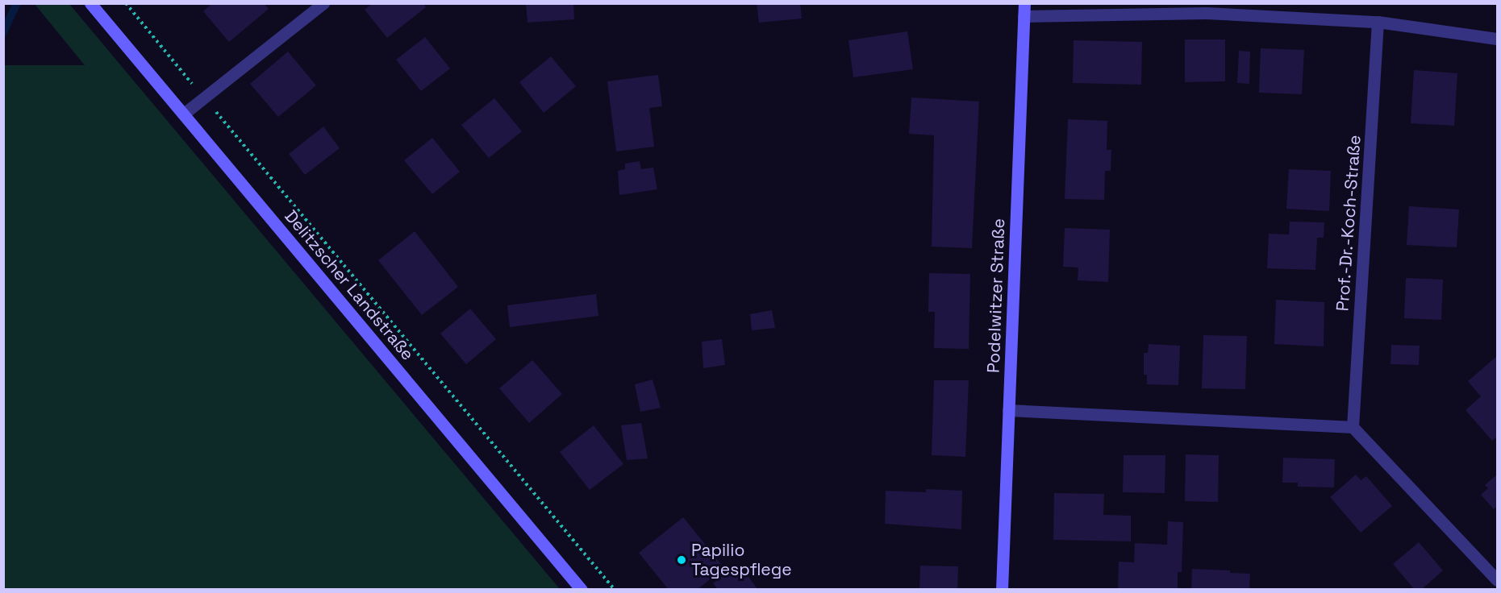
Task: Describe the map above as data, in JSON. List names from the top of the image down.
{
  "streets": {
    "street": ["Prof.-Dr.-Koch-Straße", "Delitzscher Landstraße", "Podelwitzer Straße"]
  },
  "places": ["Papilio Tagespflege"]
}
